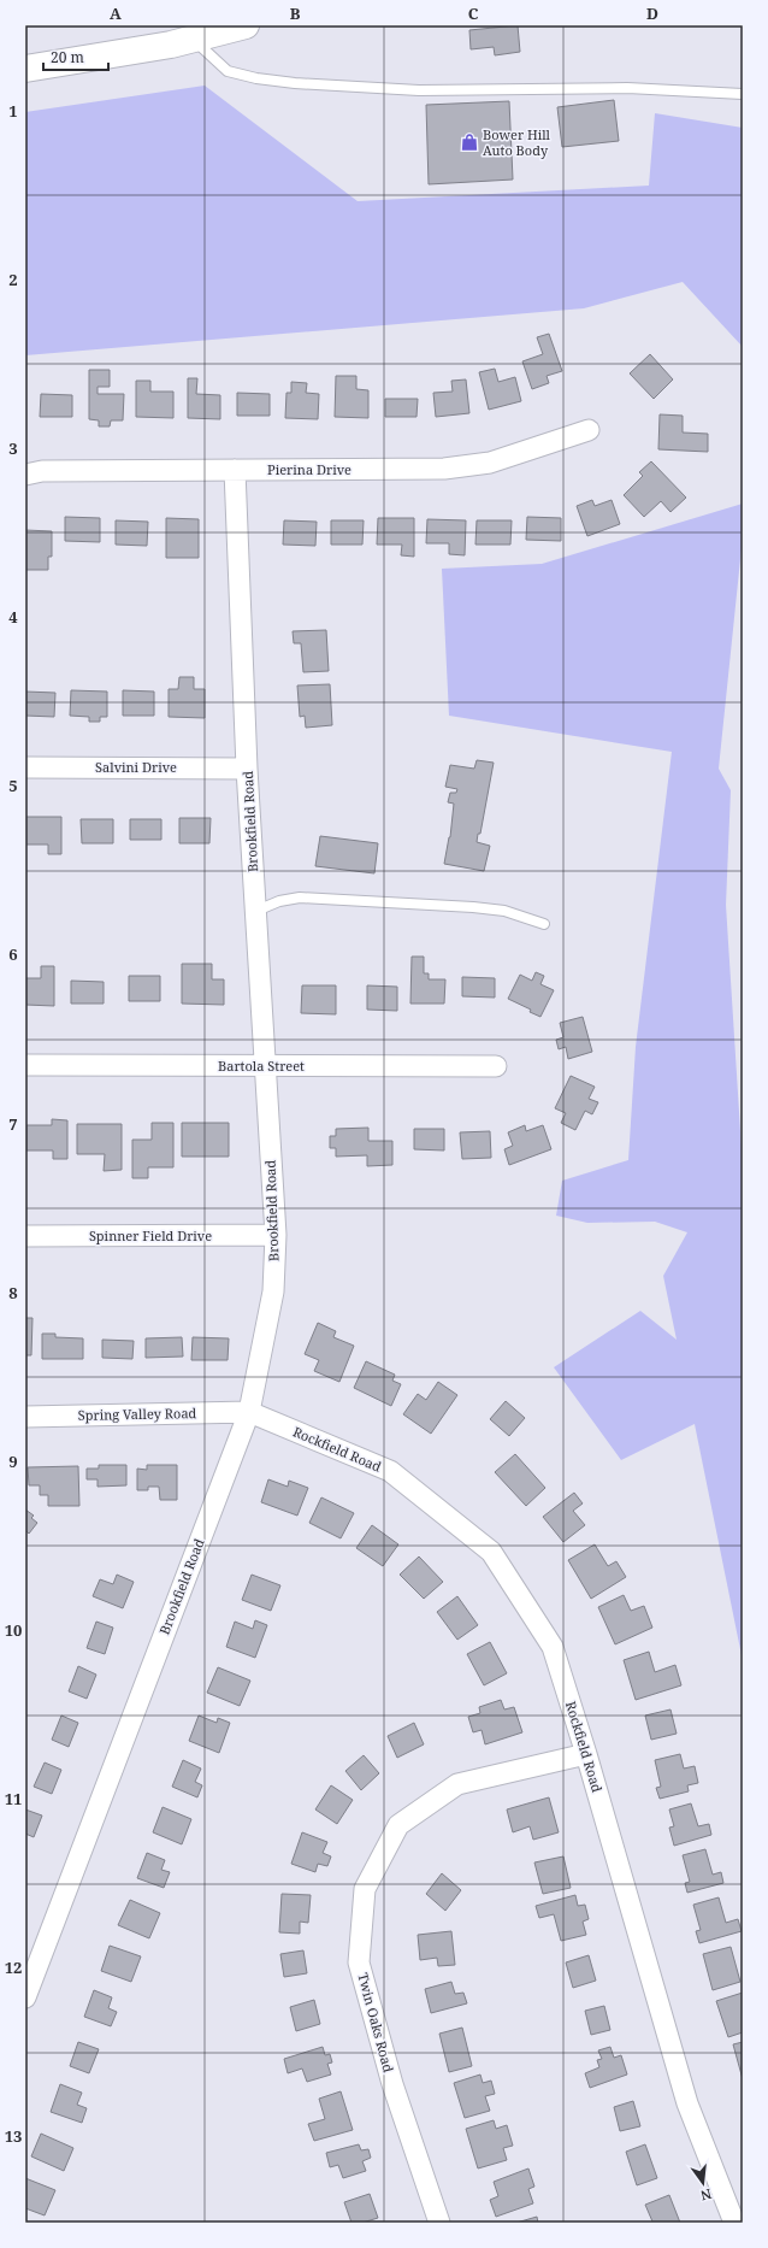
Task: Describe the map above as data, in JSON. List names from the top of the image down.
{
  "streets": {
    "street": [
      "Pierina Drive",
      "Salvini Drive",
      "Brookfield Road",
      "Bartola Street",
      "Spinner Field Drive",
      "Spring Valley Road",
      "Rockfield Road",
      "Twin Oaks Road"
    ]
  },
  "crossings": [
    ["Pierina Drive", "Brookfield Road"],
    ["Salvini Drive", "Brookfield Road"],
    ["Brookfield Road", "Bartola Street"],
    ["Brookfield Road", "Spinner Field Drive"],
    ["Brookfield Road", "Spring Valley Road"],
    ["Brookfield Road", "Rockfield Road"],
    ["Spring Valley Road", "Rockfield Road"],
    ["Rockfield Road", "Twin Oaks Road"]
  ],
  "places": {
    "shop": ["Bower Hill Auto Body"]
  },
  "scale_bar": "20 m",
  "north": "bottom",
  "grid": {
    "columns": [
      "A",
      "B",
      "C",
      "D"
    ],
    "rows": [
      "1",
      "2",
      "3",
      "4",
      "5",
      "6",
      "7",
      "8",
      "9",
      "10",
      "11",
      "12",
      "13"
    ]
  }
}
